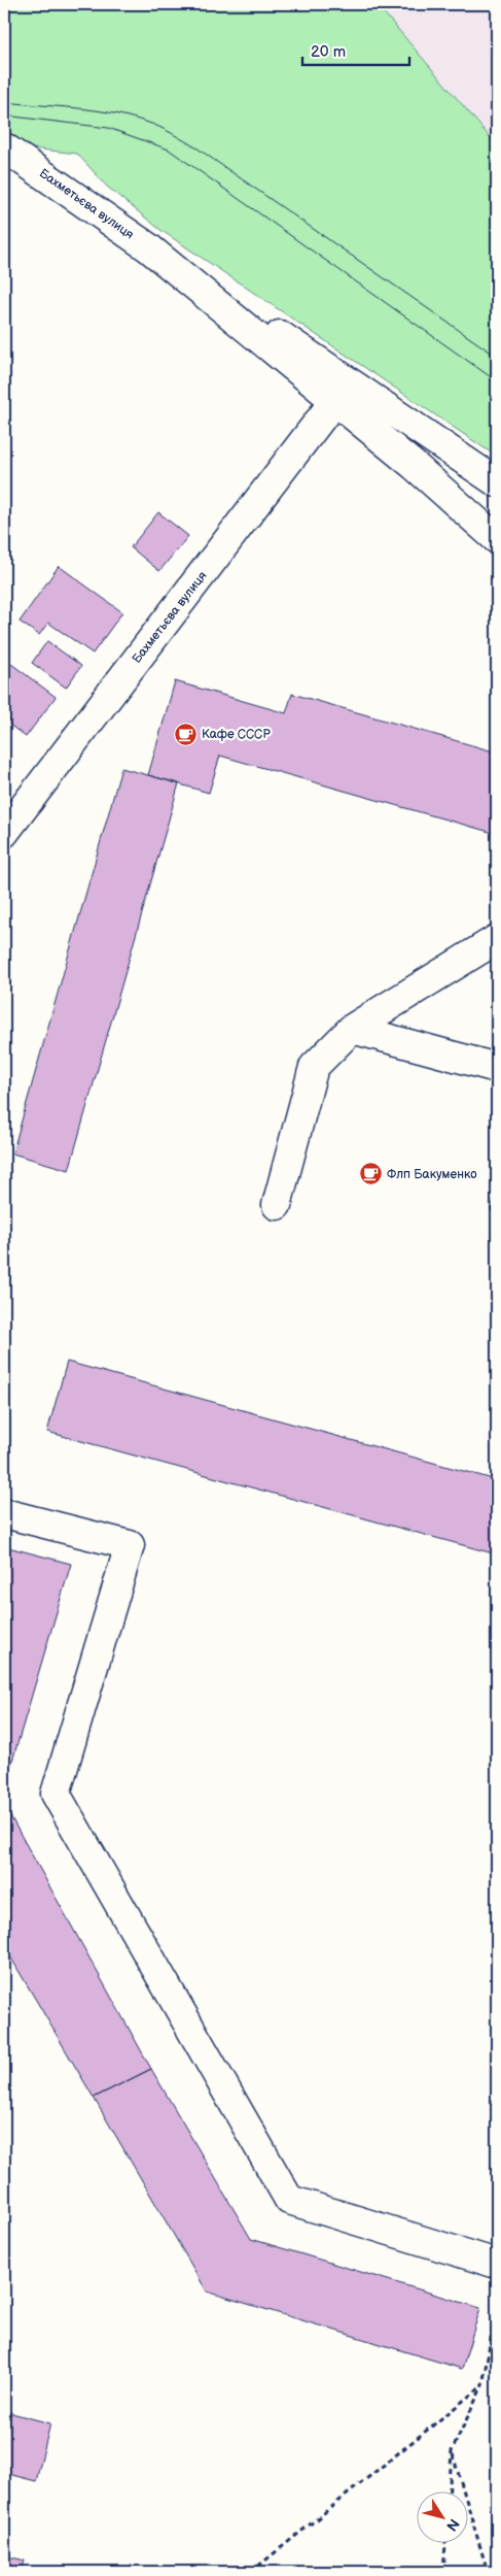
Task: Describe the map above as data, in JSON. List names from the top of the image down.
{
  "streets": {
    "main road": ["Бахметьєва вулиця"]
  },
  "places": {
    "cafe": ["Кафе СССР", "Флп Бакуменко"]
  },
  "scale_bar": "20 m",
  "north": "bottom right"
}
